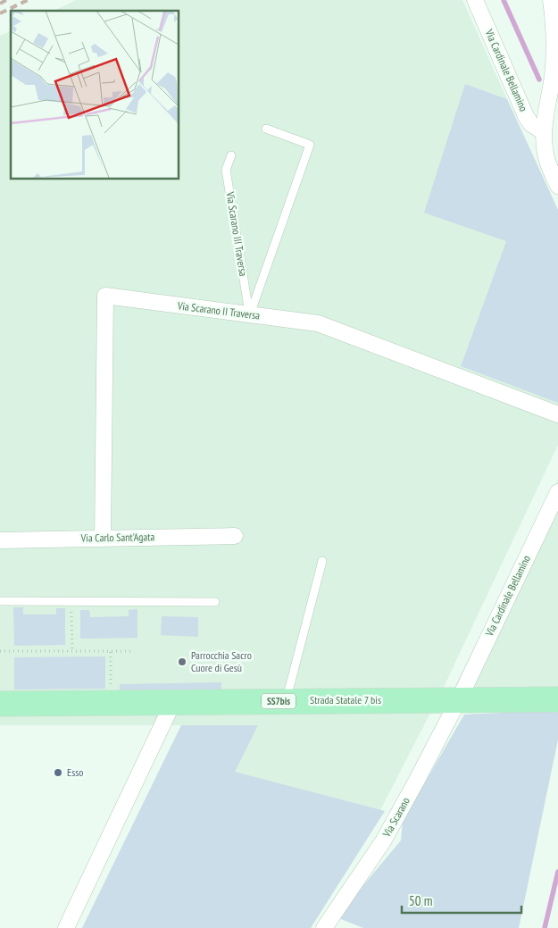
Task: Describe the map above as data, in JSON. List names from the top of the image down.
{
  "streets": {
    "main road": ["Strada Statale 7 bis", "SS7bis"],
    "street": [
      "Via Cardinale Bellamino",
      "Via Scarano II Traversa",
      "Via Carlo Sant'Agata",
      "Via Scarano"
    ],
    "lane": ["Via Scarano III Traversa"]
  },
  "crossings": [
    ["Via Cardinale Bellamino", "Strada Statale 7 bis"],
    ["Via Cardinale Bellamino", "Via Scarano"],
    ["Via Scarano III Traversa", "Via Scarano II Traversa"],
    ["Via Scarano II Traversa", "Via Carlo Sant'Agata"],
    ["Strada Statale 7 bis", "Via Scarano"]
  ],
  "places": ["Parrocchia Sacro Cuore di Gesù", "Esso"],
  "scale_bar": "50 m"
}
